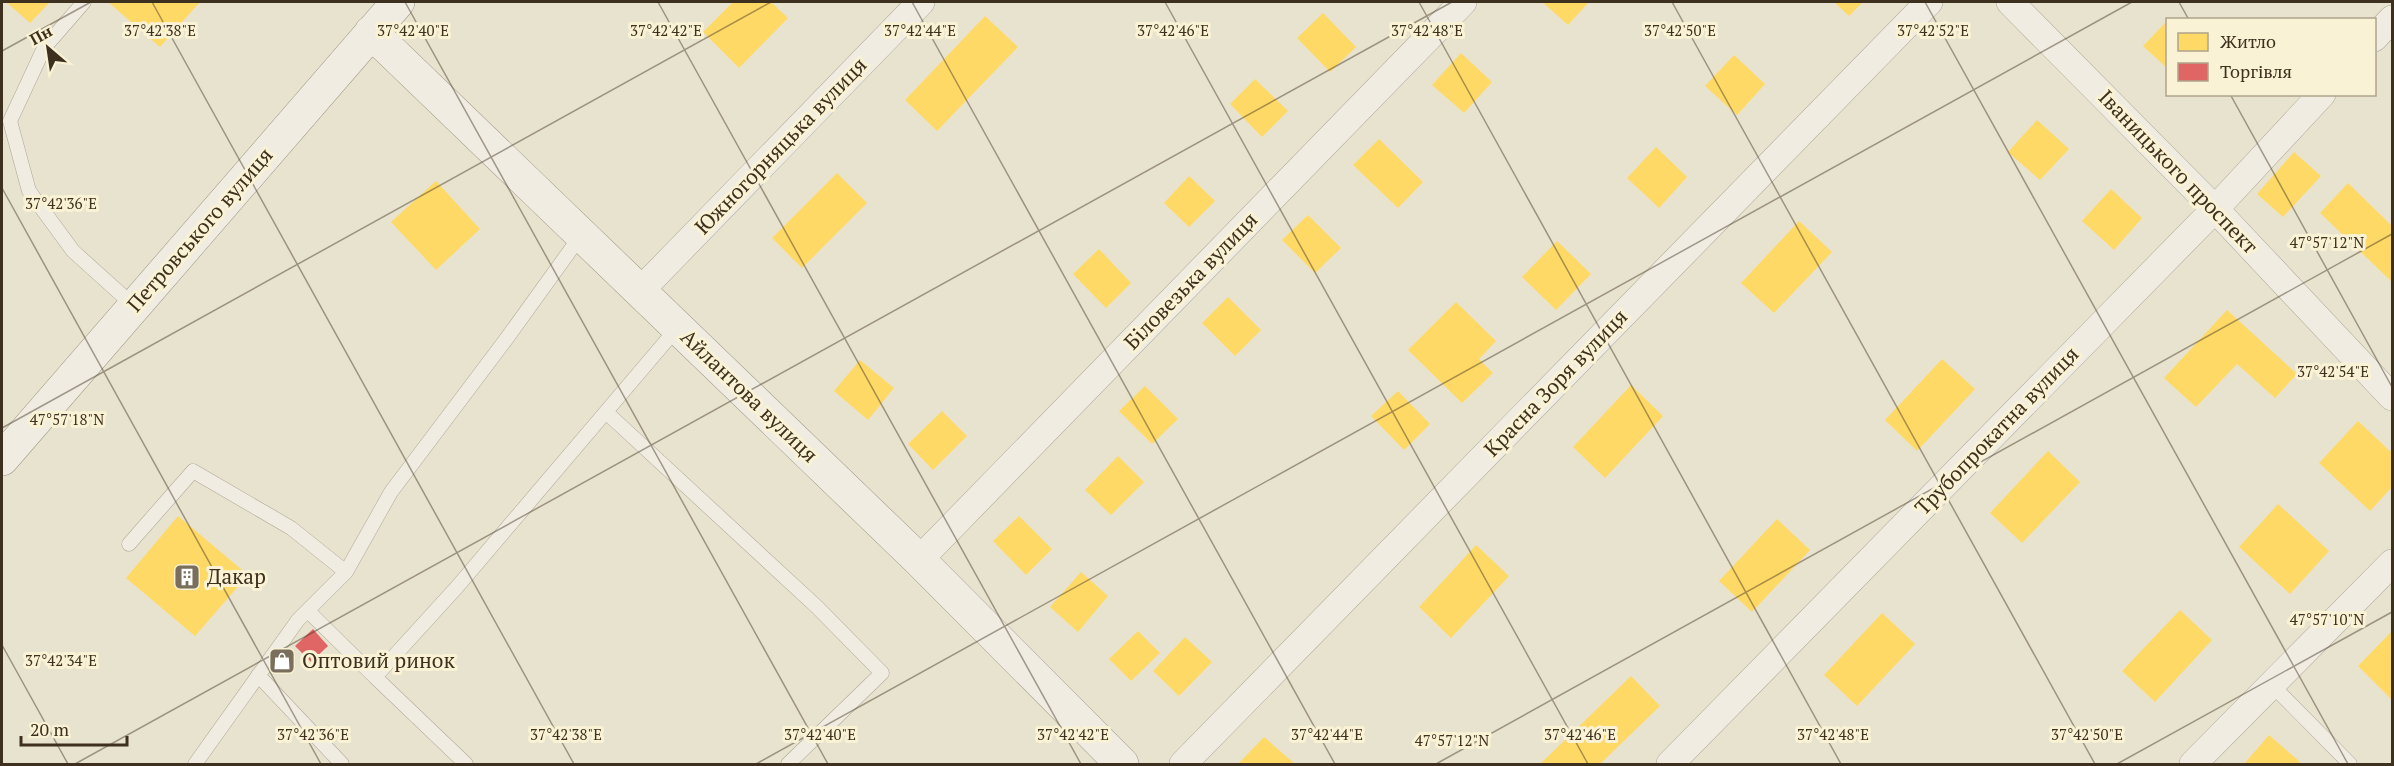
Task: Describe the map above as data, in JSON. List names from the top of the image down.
{
  "streets": {
    "street": [
      "Южногорняцька вулиця",
      "Іваницького проспект",
      "Петровського вулиця",
      "Біловезька вулиця",
      "Красна Зоря вулиця",
      "Айлантова вулиця",
      "Трубопрокатна вулиця"
    ]
  },
  "crossings": [
    ["Южногорняцька вулиця", "Айлантова вулиця"],
    ["Іваницького проспект", "Трубопрокатна вулиця"],
    ["Петровського вулиця", "Айлантова вулиця"],
    ["Біловезька вулиця", "Айлантова вулиця"]
  ],
  "places": {
    "building": ["Дакар"],
    "shop": ["Оптовий ринок"]
  },
  "legend": ["Житло", "Торгівля"],
  "scale_bar": "20 m",
  "north": "top left",
  "coordinates": [
    "37°42'38\"E",
    "37°42'40\"E",
    "37°42'42\"E",
    "37°42'44\"E",
    "37°42'46\"E",
    "37°42'48\"E",
    "37°42'50\"E",
    "37°42'52\"E",
    "37°42'36\"E",
    "47°57'12\"N",
    "37°42'54\"E",
    "47°57'18\"N",
    "47°57'10\"N",
    "37°42'34\"E"
  ]
}
